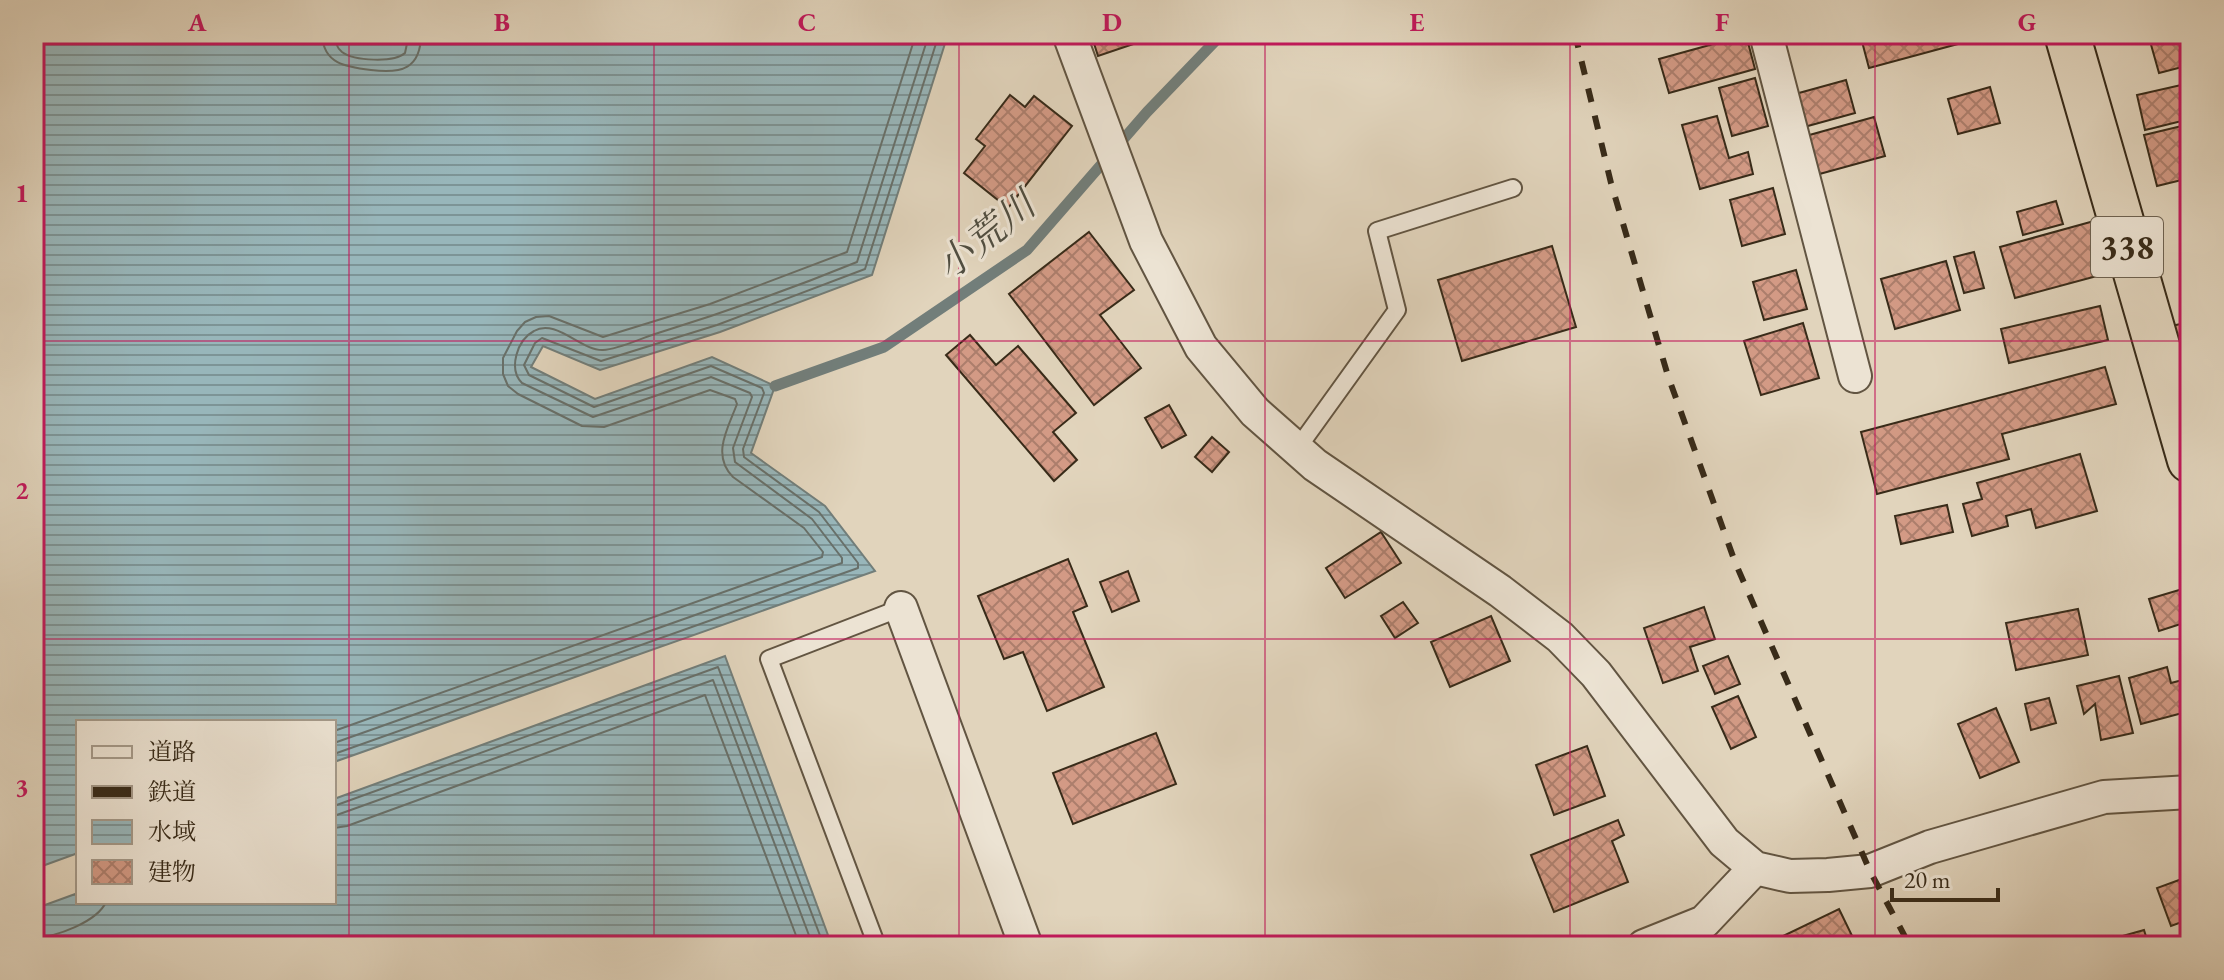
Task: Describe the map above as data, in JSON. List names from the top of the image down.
{
  "streets": {
    "highway": ["338"]
  },
  "water": ["小荒川"],
  "legend": [
    "道路",
    "鉄道",
    "水域",
    "建物"
  ],
  "scale_bar": "20 m",
  "grid": {
    "columns": [
      "A",
      "B",
      "C",
      "D",
      "E",
      "F",
      "G"
    ],
    "rows": ["1", "2", "3"]
  }
}
